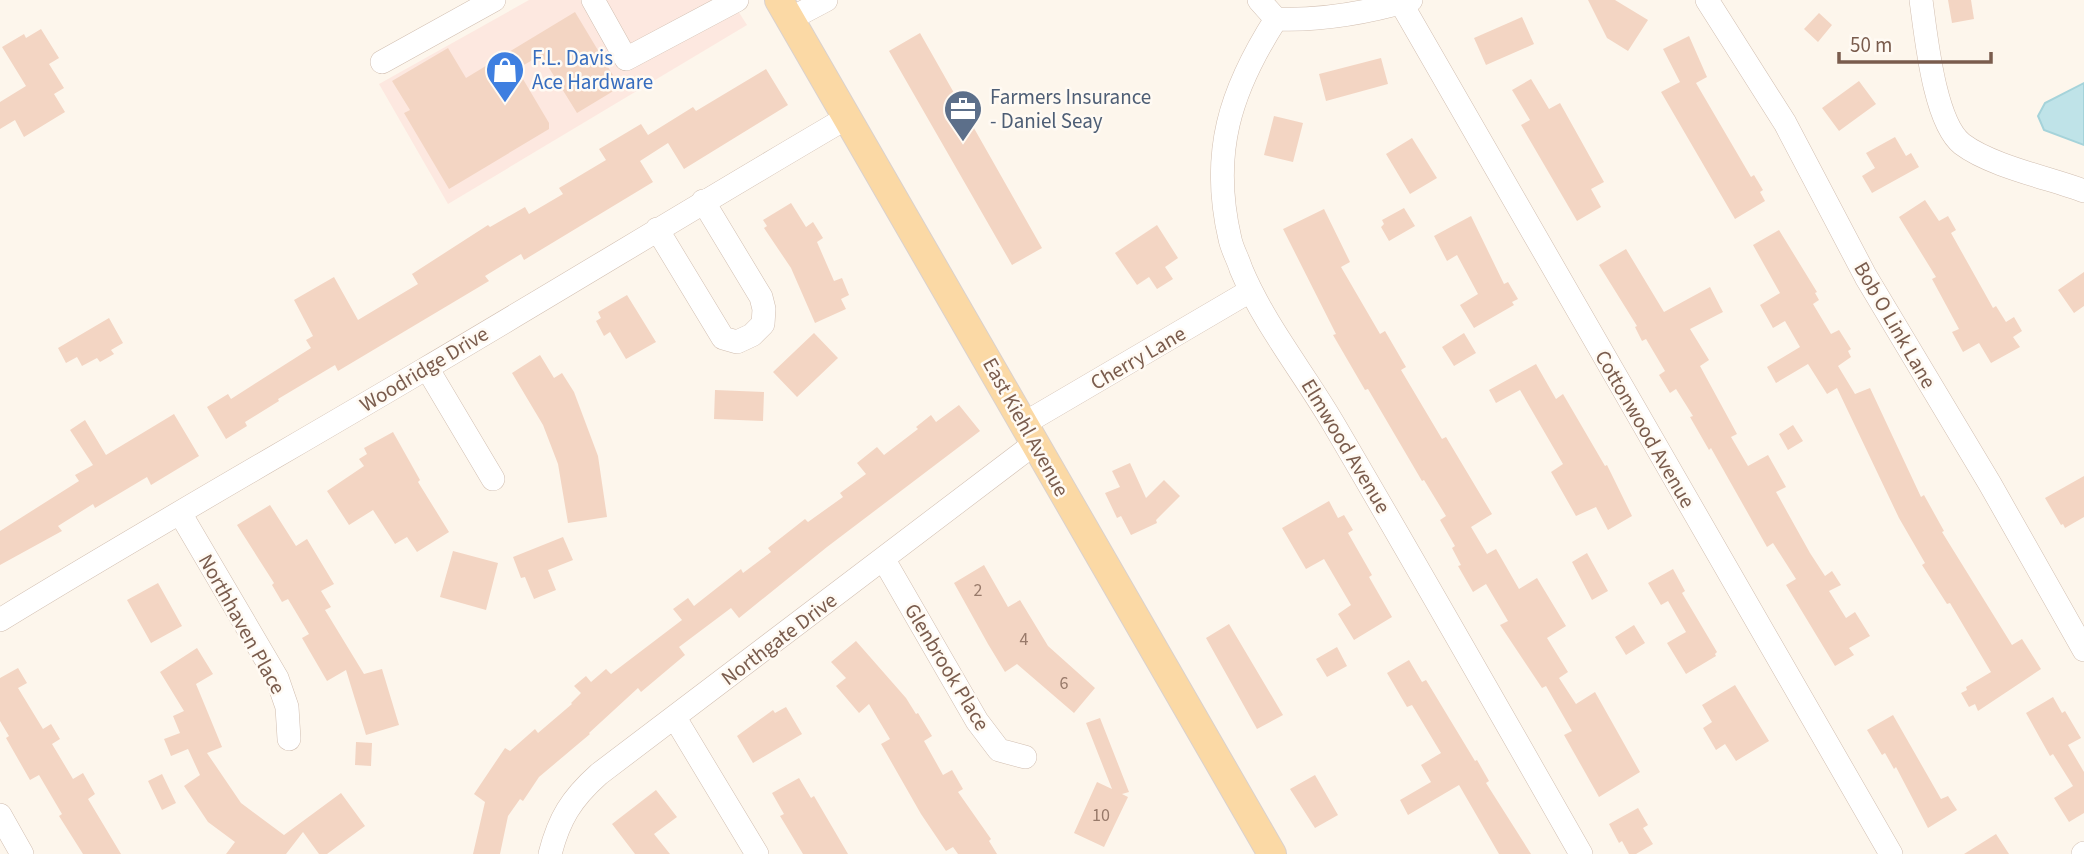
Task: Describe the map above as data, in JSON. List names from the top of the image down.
{
  "streets": {
    "main road": ["East Kiehl Avenue"],
    "street": [
      "Bob O Link Lane",
      "Cherry Lane",
      "Woodridge Drive",
      "Cottonwood Avenue",
      "Elmwood Avenue",
      "Northhaven Place",
      "Northgate Drive",
      "Glenbrook Place"
    ]
  },
  "crossings": [
    ["Cherry Lane", "East Kiehl Avenue"],
    ["Cherry Lane", "Elmwood Avenue"],
    ["Cherry Lane", "Northgate Drive"],
    ["Woodridge Drive", "East Kiehl Avenue"],
    ["Woodridge Drive", "Northhaven Place"],
    ["East Kiehl Avenue", "Northgate Drive"],
    ["Northgate Drive", "Glenbrook Place"]
  ],
  "places": {
    "shop": ["F.L. Davis Ace Hardware"],
    "office": ["Farmers Insurance - Daniel Seay"]
  },
  "house_numbers": [
    "2",
    "4",
    "6",
    "10"
  ],
  "scale_bar": "50 m"
}
